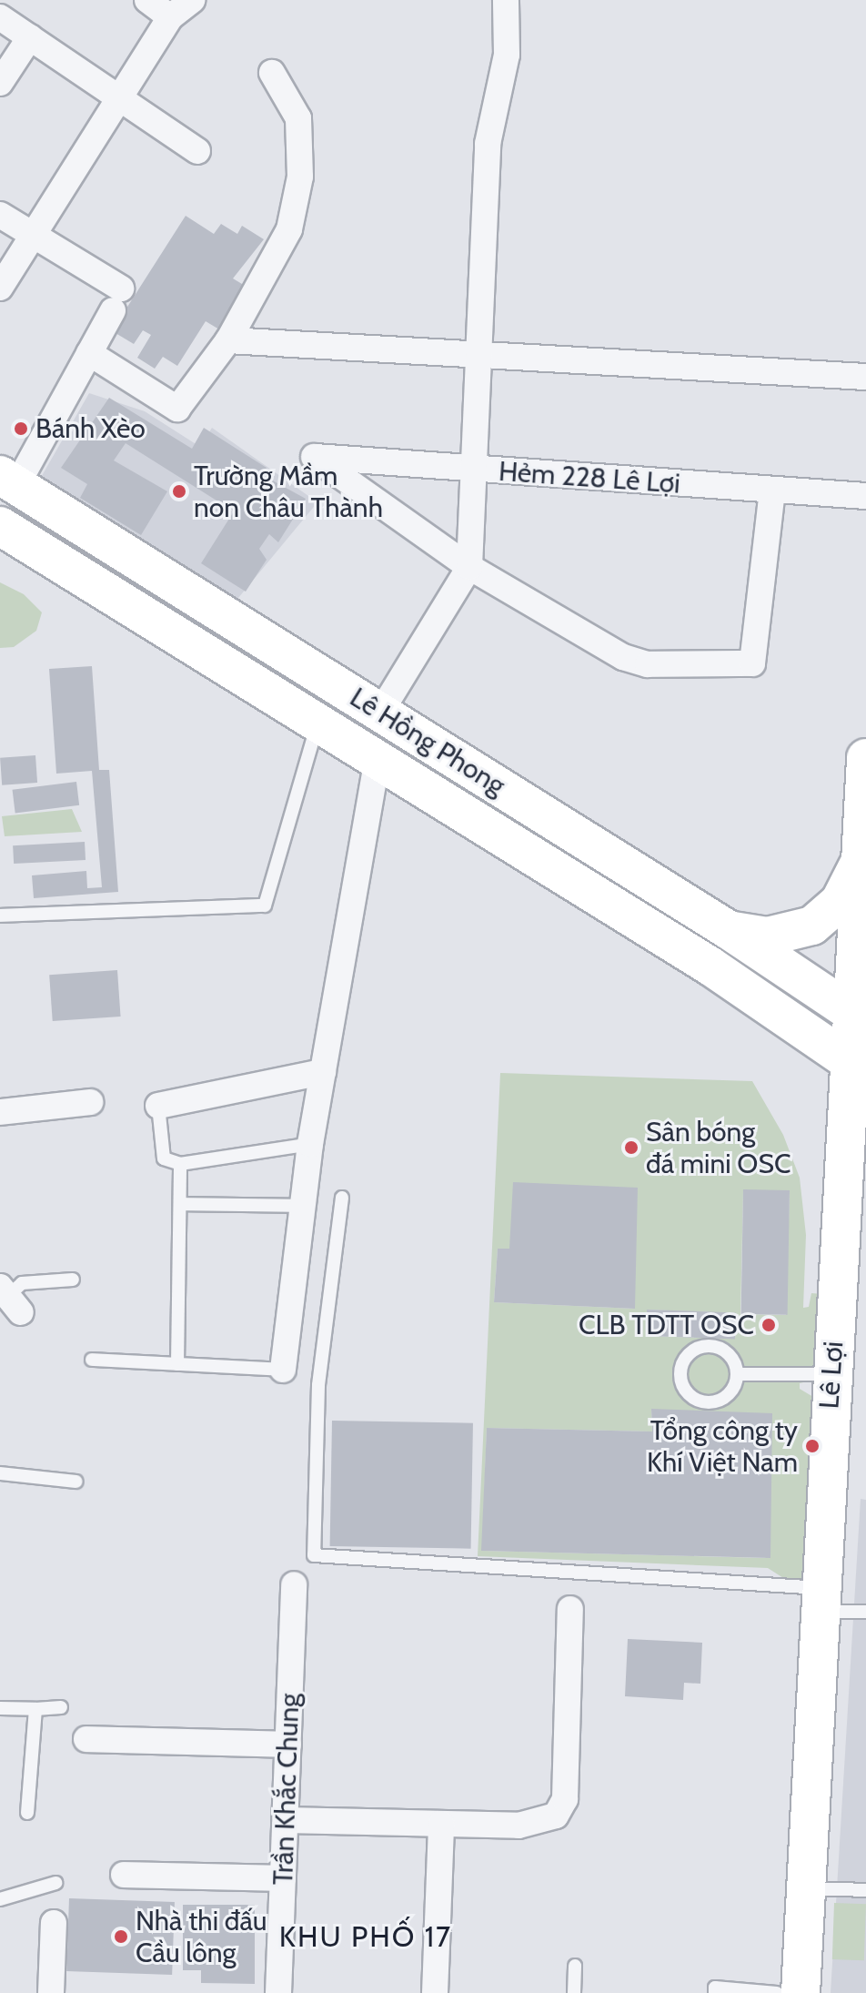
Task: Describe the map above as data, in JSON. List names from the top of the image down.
{
  "streets": {
    "main road": ["Lê Hồng Phong", "Lê Lợi"],
    "street": ["Hẻm 228 Lê Lợi", "Trần Khắc Chung"]
  },
  "crossings": [
    ["Lê Hồng Phong", "Lê Lợi"]
  ],
  "districts": ["KHU PHỐ 17"],
  "places": [
    "Bánh Xèo",
    "Trường Mầm non Châu Thành",
    "Sân bóng đá mini OSC",
    "CLB TDTT OSC",
    "Tổng công ty Khí Việt Nam",
    "Nhà thi đấu Cầu lông"
  ]
}
